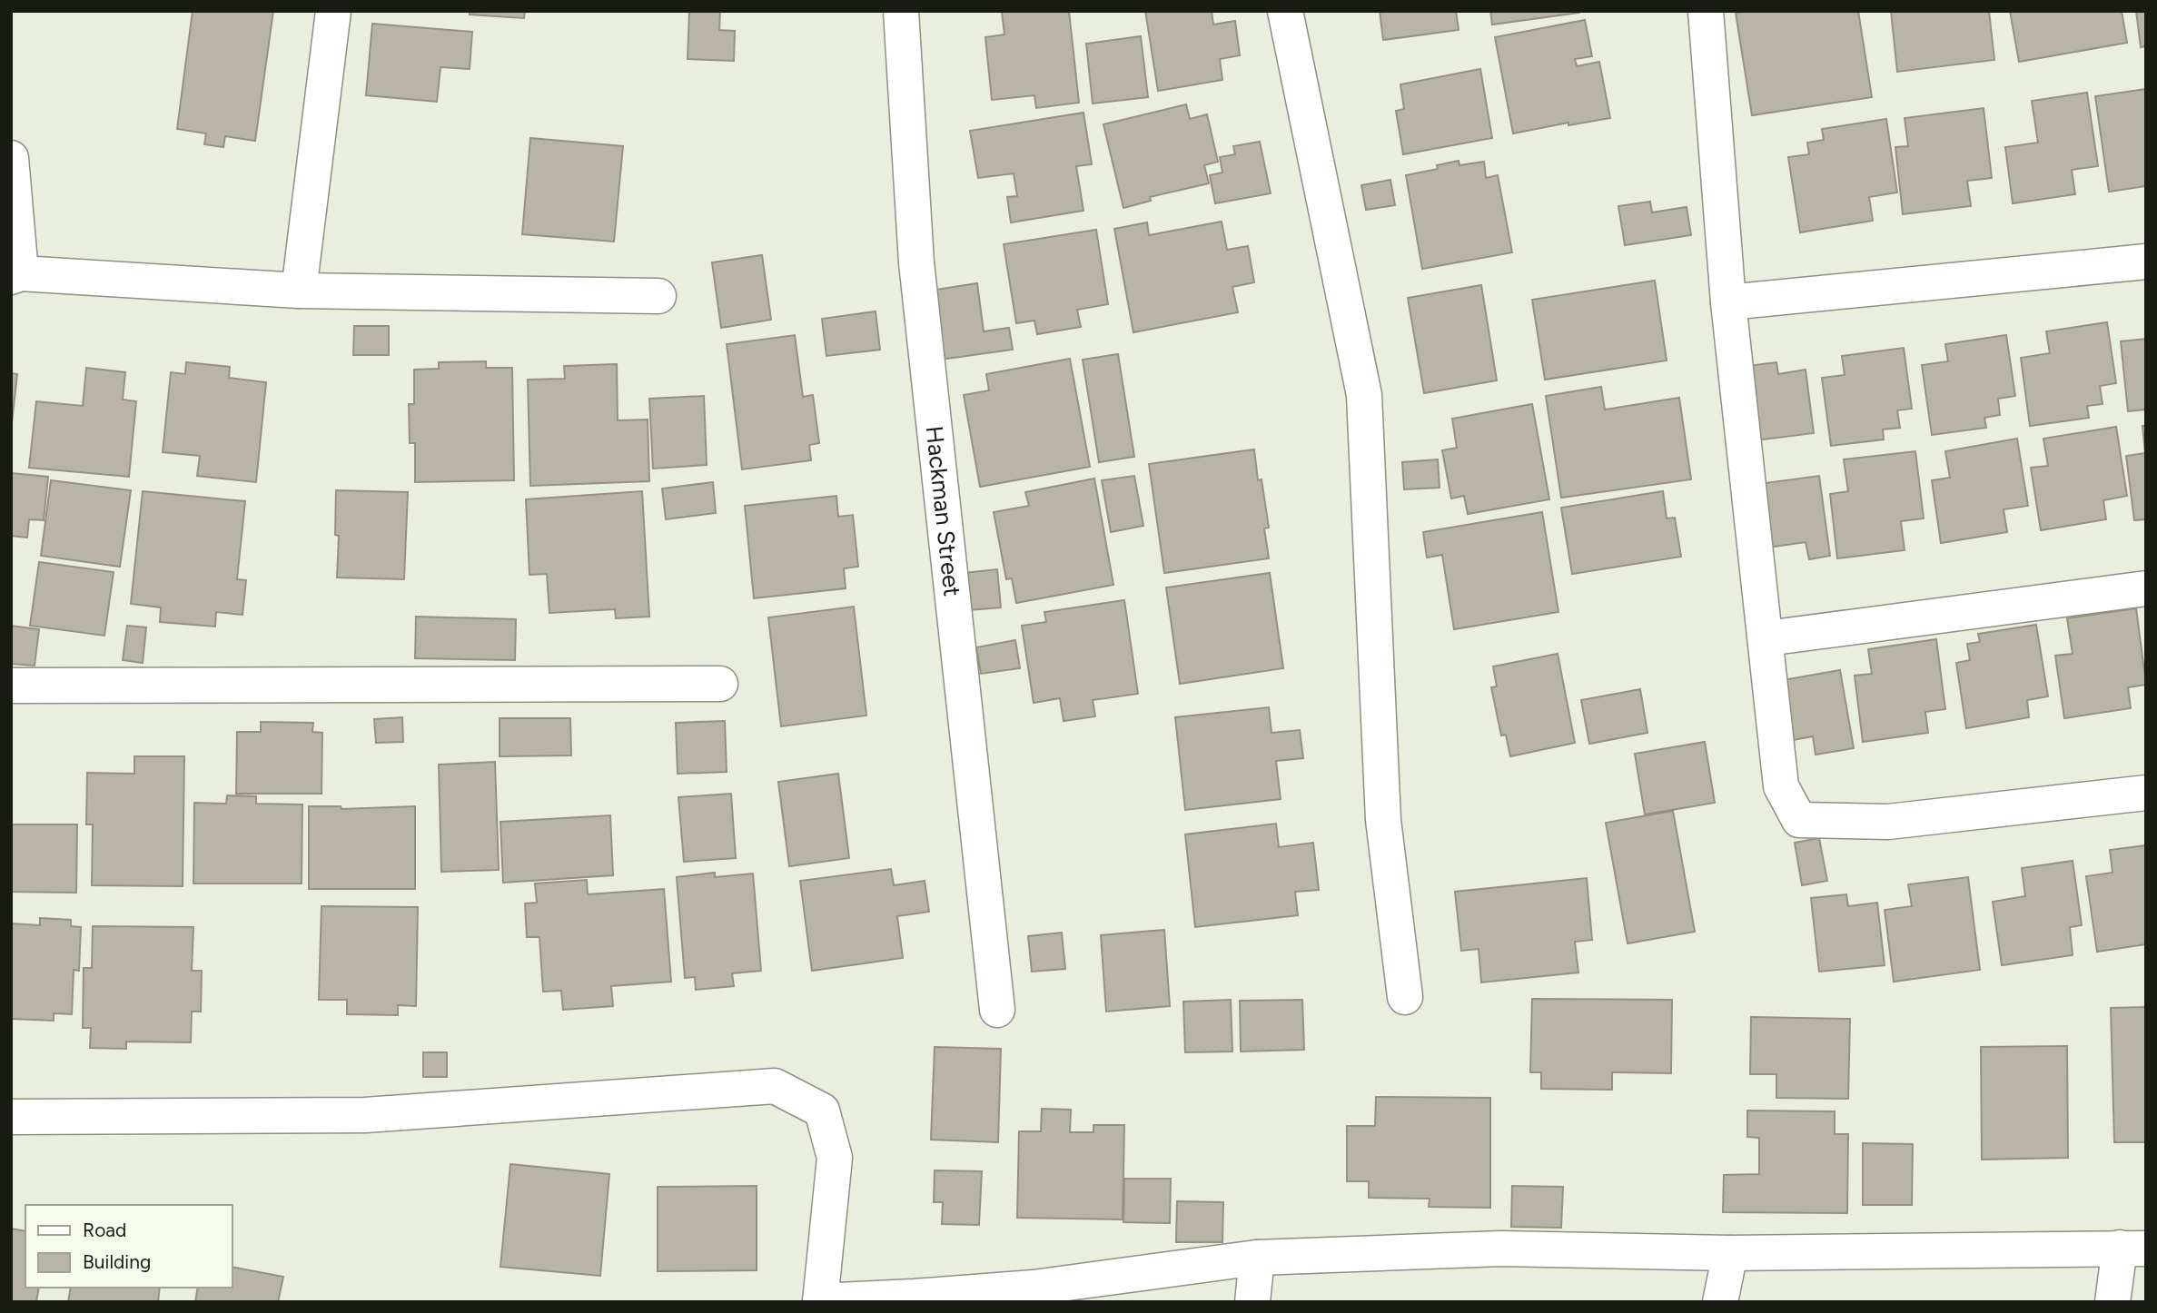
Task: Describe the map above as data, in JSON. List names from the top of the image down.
{
  "streets": {
    "street": ["Hackman Street"]
  },
  "legend": ["Road", "Building"]
}
